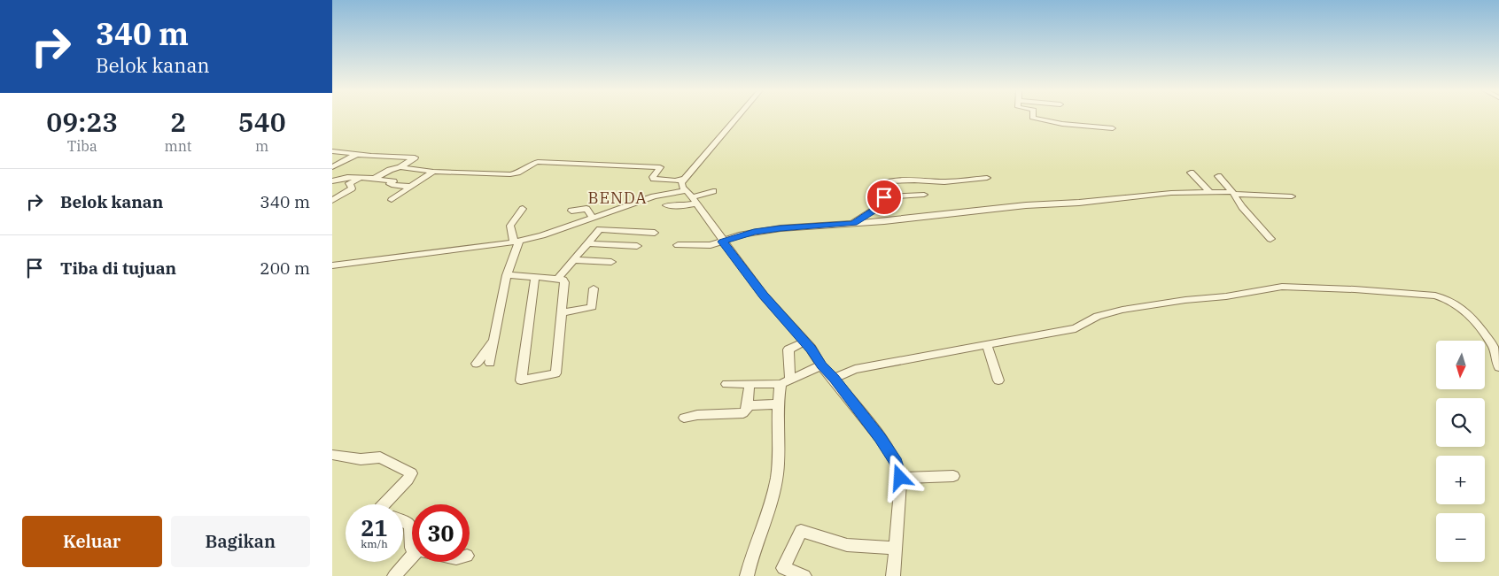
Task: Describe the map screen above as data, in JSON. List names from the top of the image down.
{
  "districts": ["BENDA"],
  "north": "bottom",
  "page": {
    "turn": ["340 m", "Belok kanan"],
    "eta": [
      "09:23",
      "Tiba",
      "2",
      "mnt",
      "540",
      "m"
    ],
    "list": [
      {
        "name": "Belok kanan",
        "value": "340 m"
      },
      {
        "name": "Tiba di tujuan",
        "value": "200 m"
      }
    ],
    "map_buttons": ["+", "−"],
    "speed": "21 km/h",
    "limit": "30",
    "buttons": ["Keluar", "Bagikan"]
  }
}
